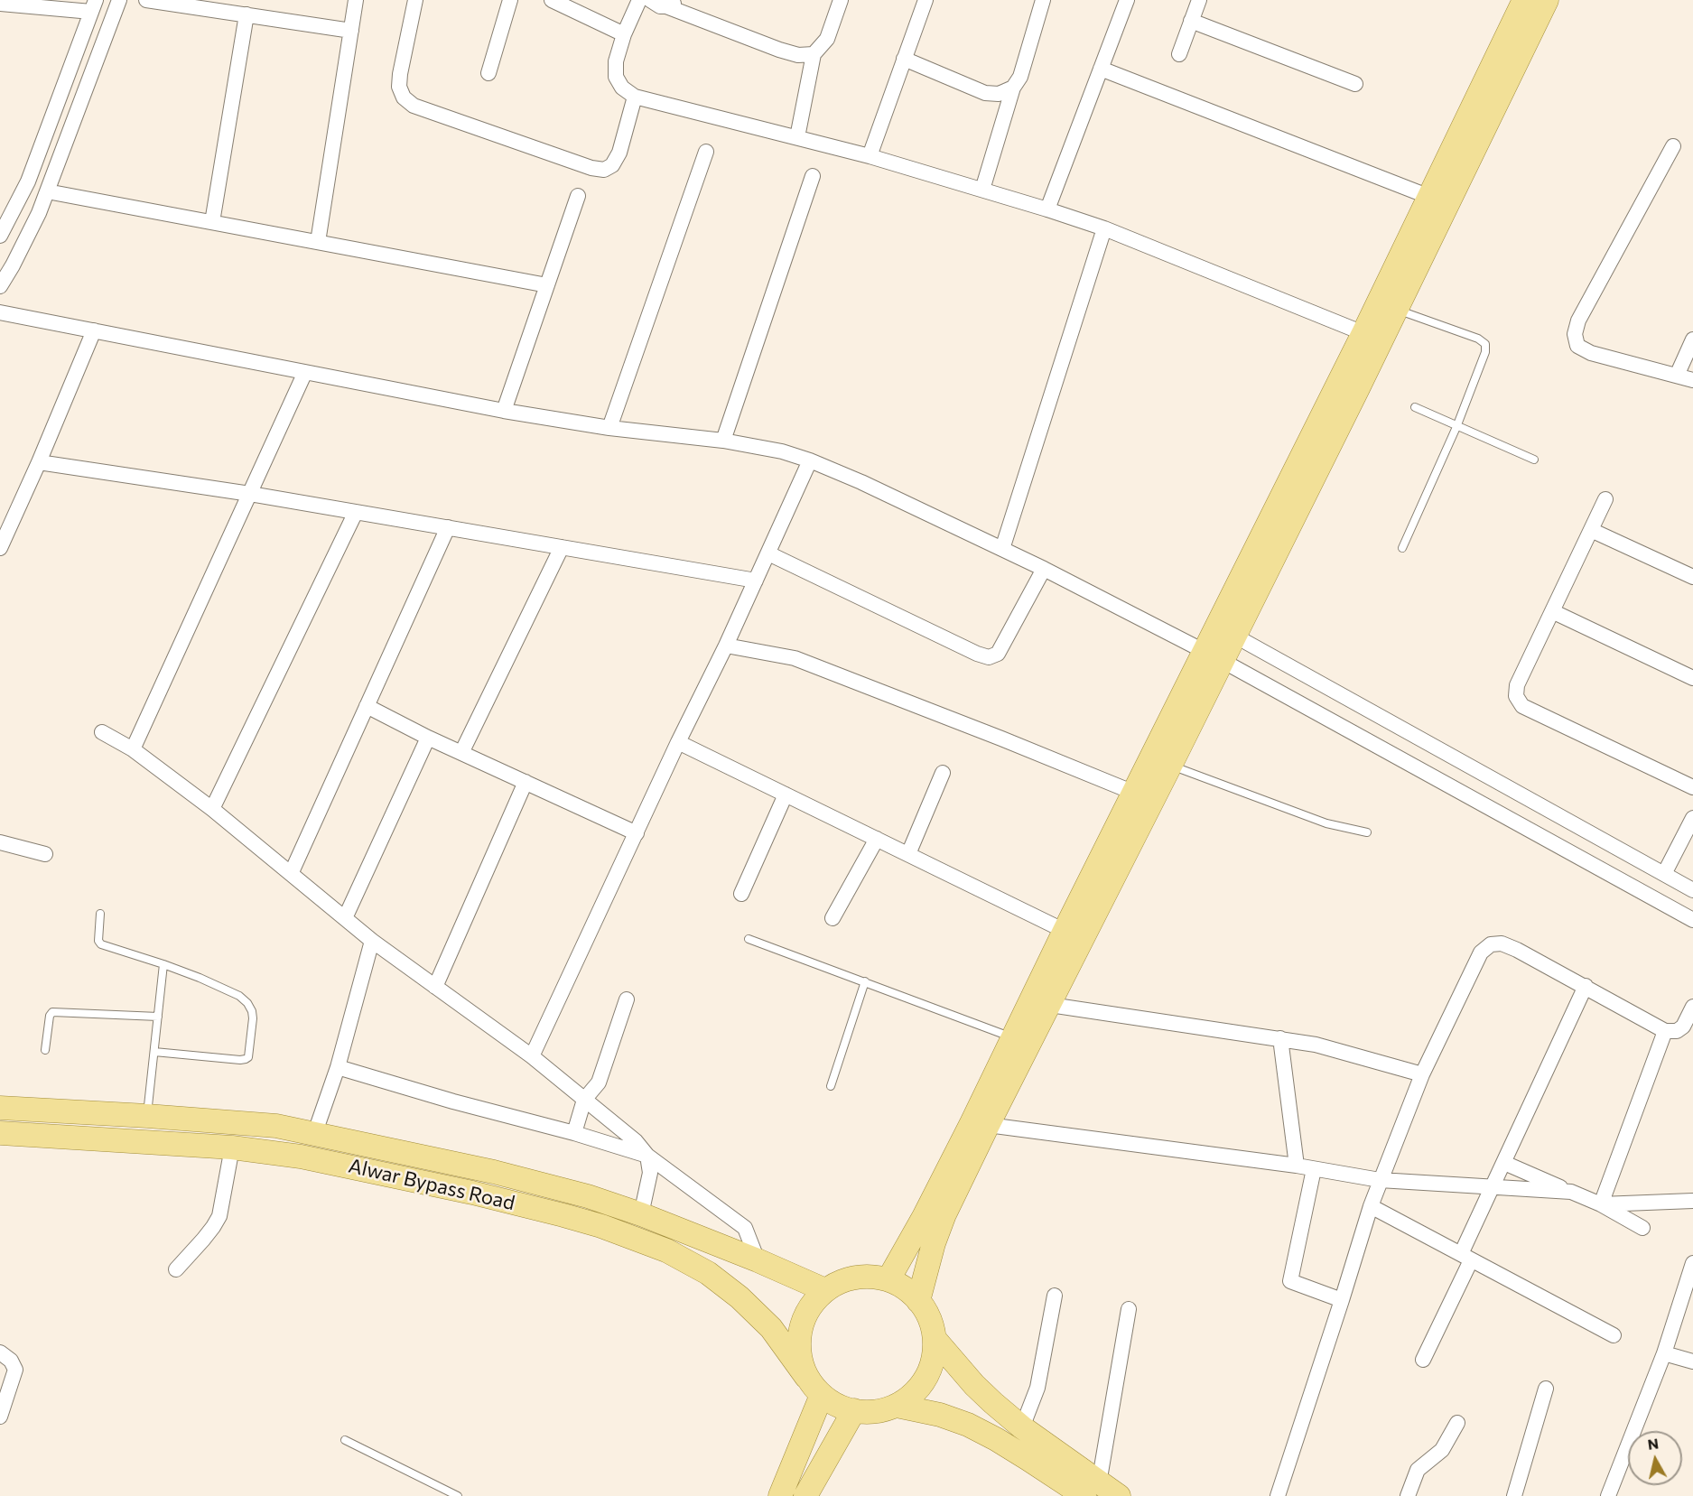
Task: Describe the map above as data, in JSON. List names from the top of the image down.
{
  "streets": {
    "main road": ["Alwar Bypass Road"]
  },
  "north": "top"
}
